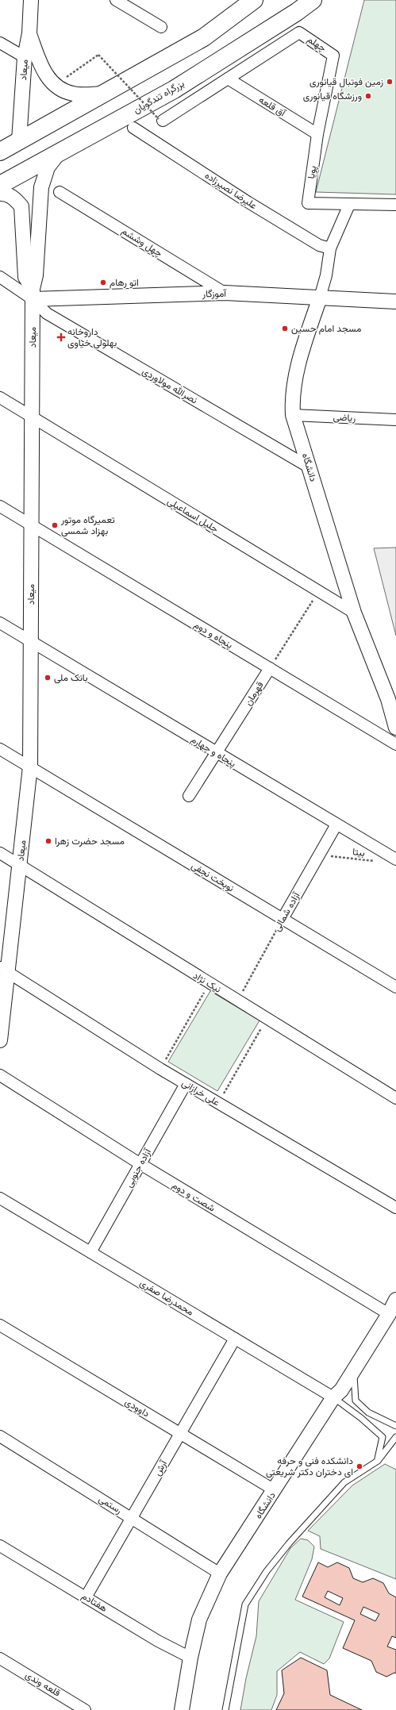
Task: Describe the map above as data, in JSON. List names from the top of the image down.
{
  "streets": {
    "highway": ["بزرگراه تندگویان"],
    "street": [
      "چهلم",
      "میعاد",
      "آق قلعه",
      "پویا",
      "علیرضا نصیرزاده",
      "چهل وششم",
      "آموزگار",
      "نصرالله مولاوردی",
      "ریاضی",
      "دانشگاه",
      "جلیل اسماعیلی",
      "پنجاه و دوم",
      "قهرمان",
      "پنجاه و چهارم",
      "نوبخت نجفی",
      "آزاده شمالی",
      "نیک نژاد",
      "علی خرازانی",
      "آزاده جنوبی",
      "شصت و دوم",
      "محمدرضا صفری",
      "داوودی",
      "آرش",
      "رستمی",
      "هفتادم",
      "قلعه وندی"
    ],
    "path": ["بیتا"]
  },
  "crossings": [
    ["چهلم", "آق قلعه"],
    ["چهلم", "پویا"],
    ["میعاد", "بزرگراه تندگویان"],
    ["میعاد", "آموزگار"],
    ["میعاد", "نصرالله مولاوردی"],
    ["میعاد", "جلیل اسماعیلی"],
    ["میعاد", "پنجاه و دوم"],
    ["میعاد", "پنجاه و چهارم"],
    ["میعاد", "نوبخت نجفی"],
    ["میعاد", "نیک نژاد"],
    ["میعاد", "علی خرازانی"],
    ["آق قلعه", "پویا"],
    ["پویا", "دانشگاه"],
    ["علیرضا نصیرزاده", "دانشگاه"],
    ["چهل وششم", "آموزگار"],
    ["آموزگار", "نصرالله مولاوردی"],
    ["آموزگار", "دانشگاه"],
    ["نصرالله مولاوردی", "دانشگاه"],
    ["ریاضی", "دانشگاه"],
    ["دانشگاه", "جلیل اسماعیلی"],
    ["دانشگاه", "شصت و دوم"],
    ["دانشگاه", "محمدرضا صفری"],
    ["دانشگاه", "داوودی"],
    ["دانشگاه", "رستمی"],
    ["دانشگاه", "هفتادم"],
    ["پنجاه و دوم", "قهرمان"],
    ["قهرمان", "پنجاه و چهارم"],
    ["پنجاه و چهارم", "آزاده شمالی"],
    ["بیتا", "آزاده شمالی"],
    ["نوبخت نجفی", "آزاده شمالی"],
    ["آزاده شمالی", "نیک نژاد"],
    ["علی خرازانی", "آزاده جنوبی"],
    ["آزاده جنوبی", "شصت و دوم"],
    ["آزاده جنوبی", "محمدرضا صفری"],
    ["محمدرضا صفری", "آرش"],
    ["داوودی", "آرش"],
    ["آرش", "رستمی"],
    ["آرش", "هفتادم"]
  ],
  "places": {
    "other": [
      "زمین فوتبال قیانوری",
      "ورزشگاه قیانوری",
      "اتو رهام",
      "مسجد امام حسین",
      "تعمیرگاه موتور بهزاد شمسی",
      "بانک ملی",
      "مسجد حضرت زهرا",
      "دانشکده فنی و حرفه ای دختران دکتر شریعتی"
    ],
    "health": ["داروخانه بهلولی خیاوی"]
  }
}
